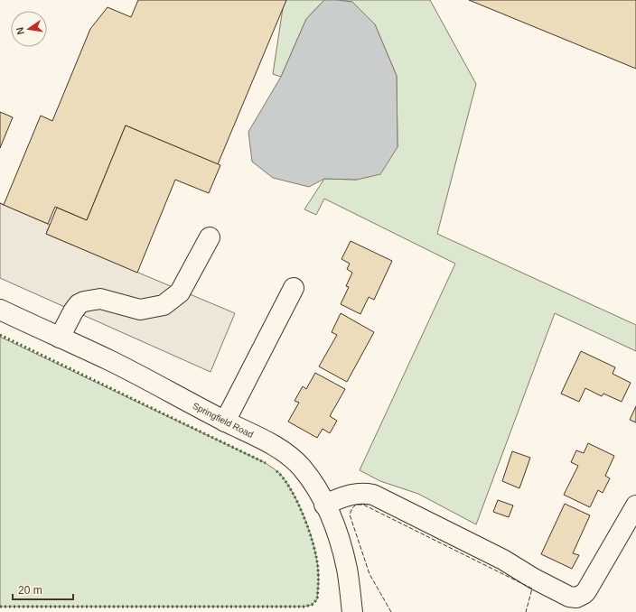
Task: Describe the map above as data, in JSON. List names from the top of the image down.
{
  "streets": {
    "street": ["Springfield Road"]
  },
  "scale_bar": "20 m",
  "north": "left"
}
